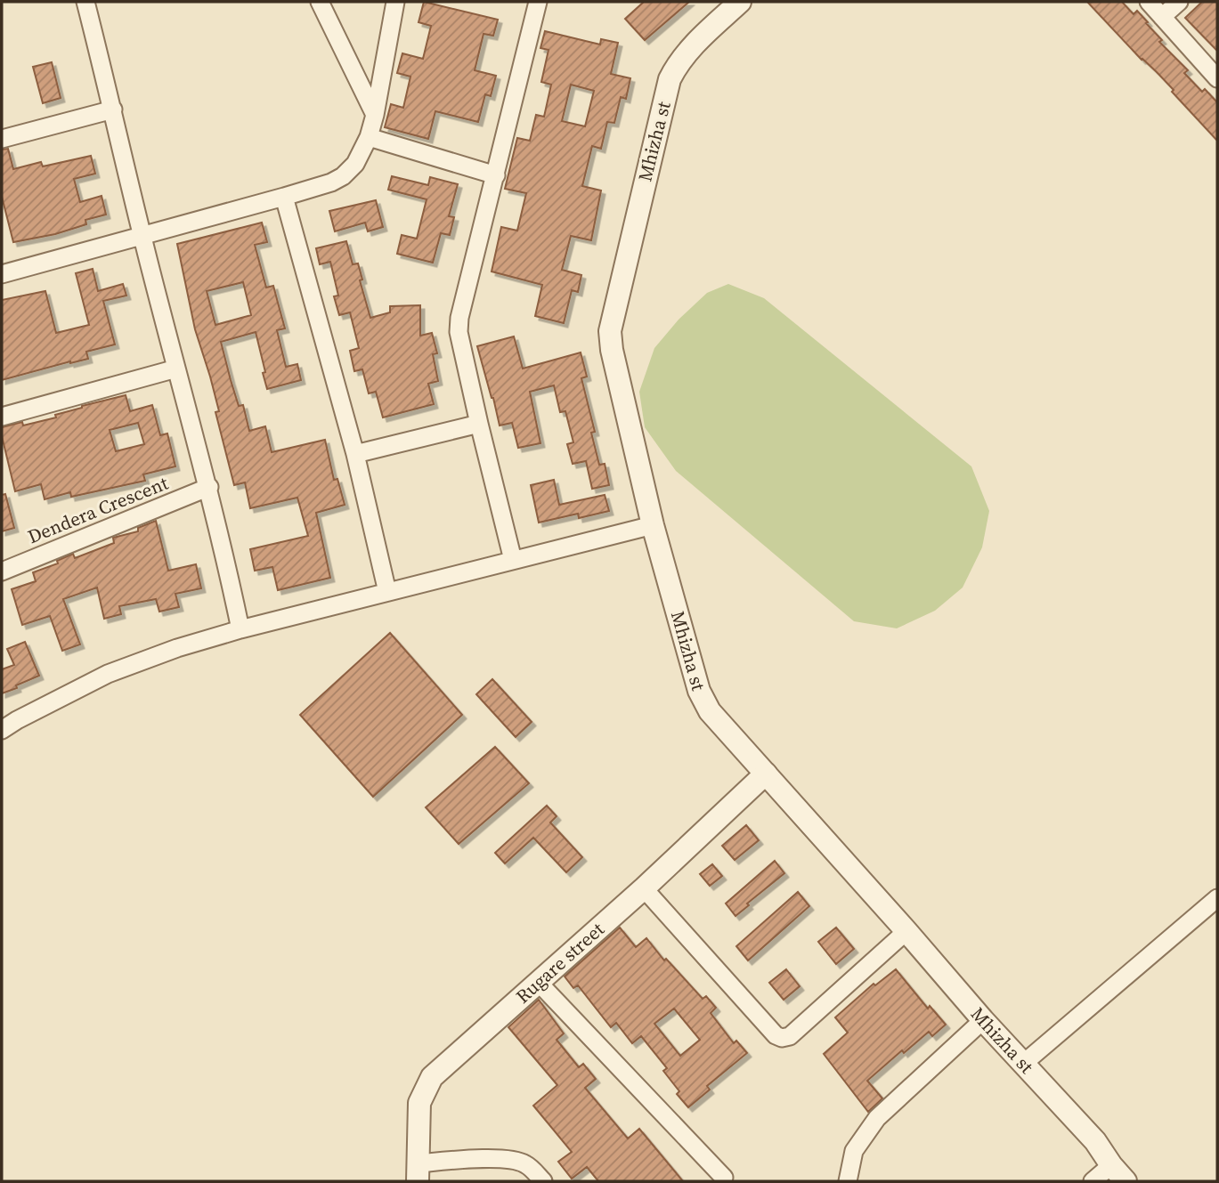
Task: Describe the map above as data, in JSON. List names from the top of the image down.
{
  "streets": {
    "street": ["Mhizha st", "Dendera Crescent", "Rugare street"]
  },
  "crossings": [
    ["Mhizha st", "Rugare street"]
  ]
}
